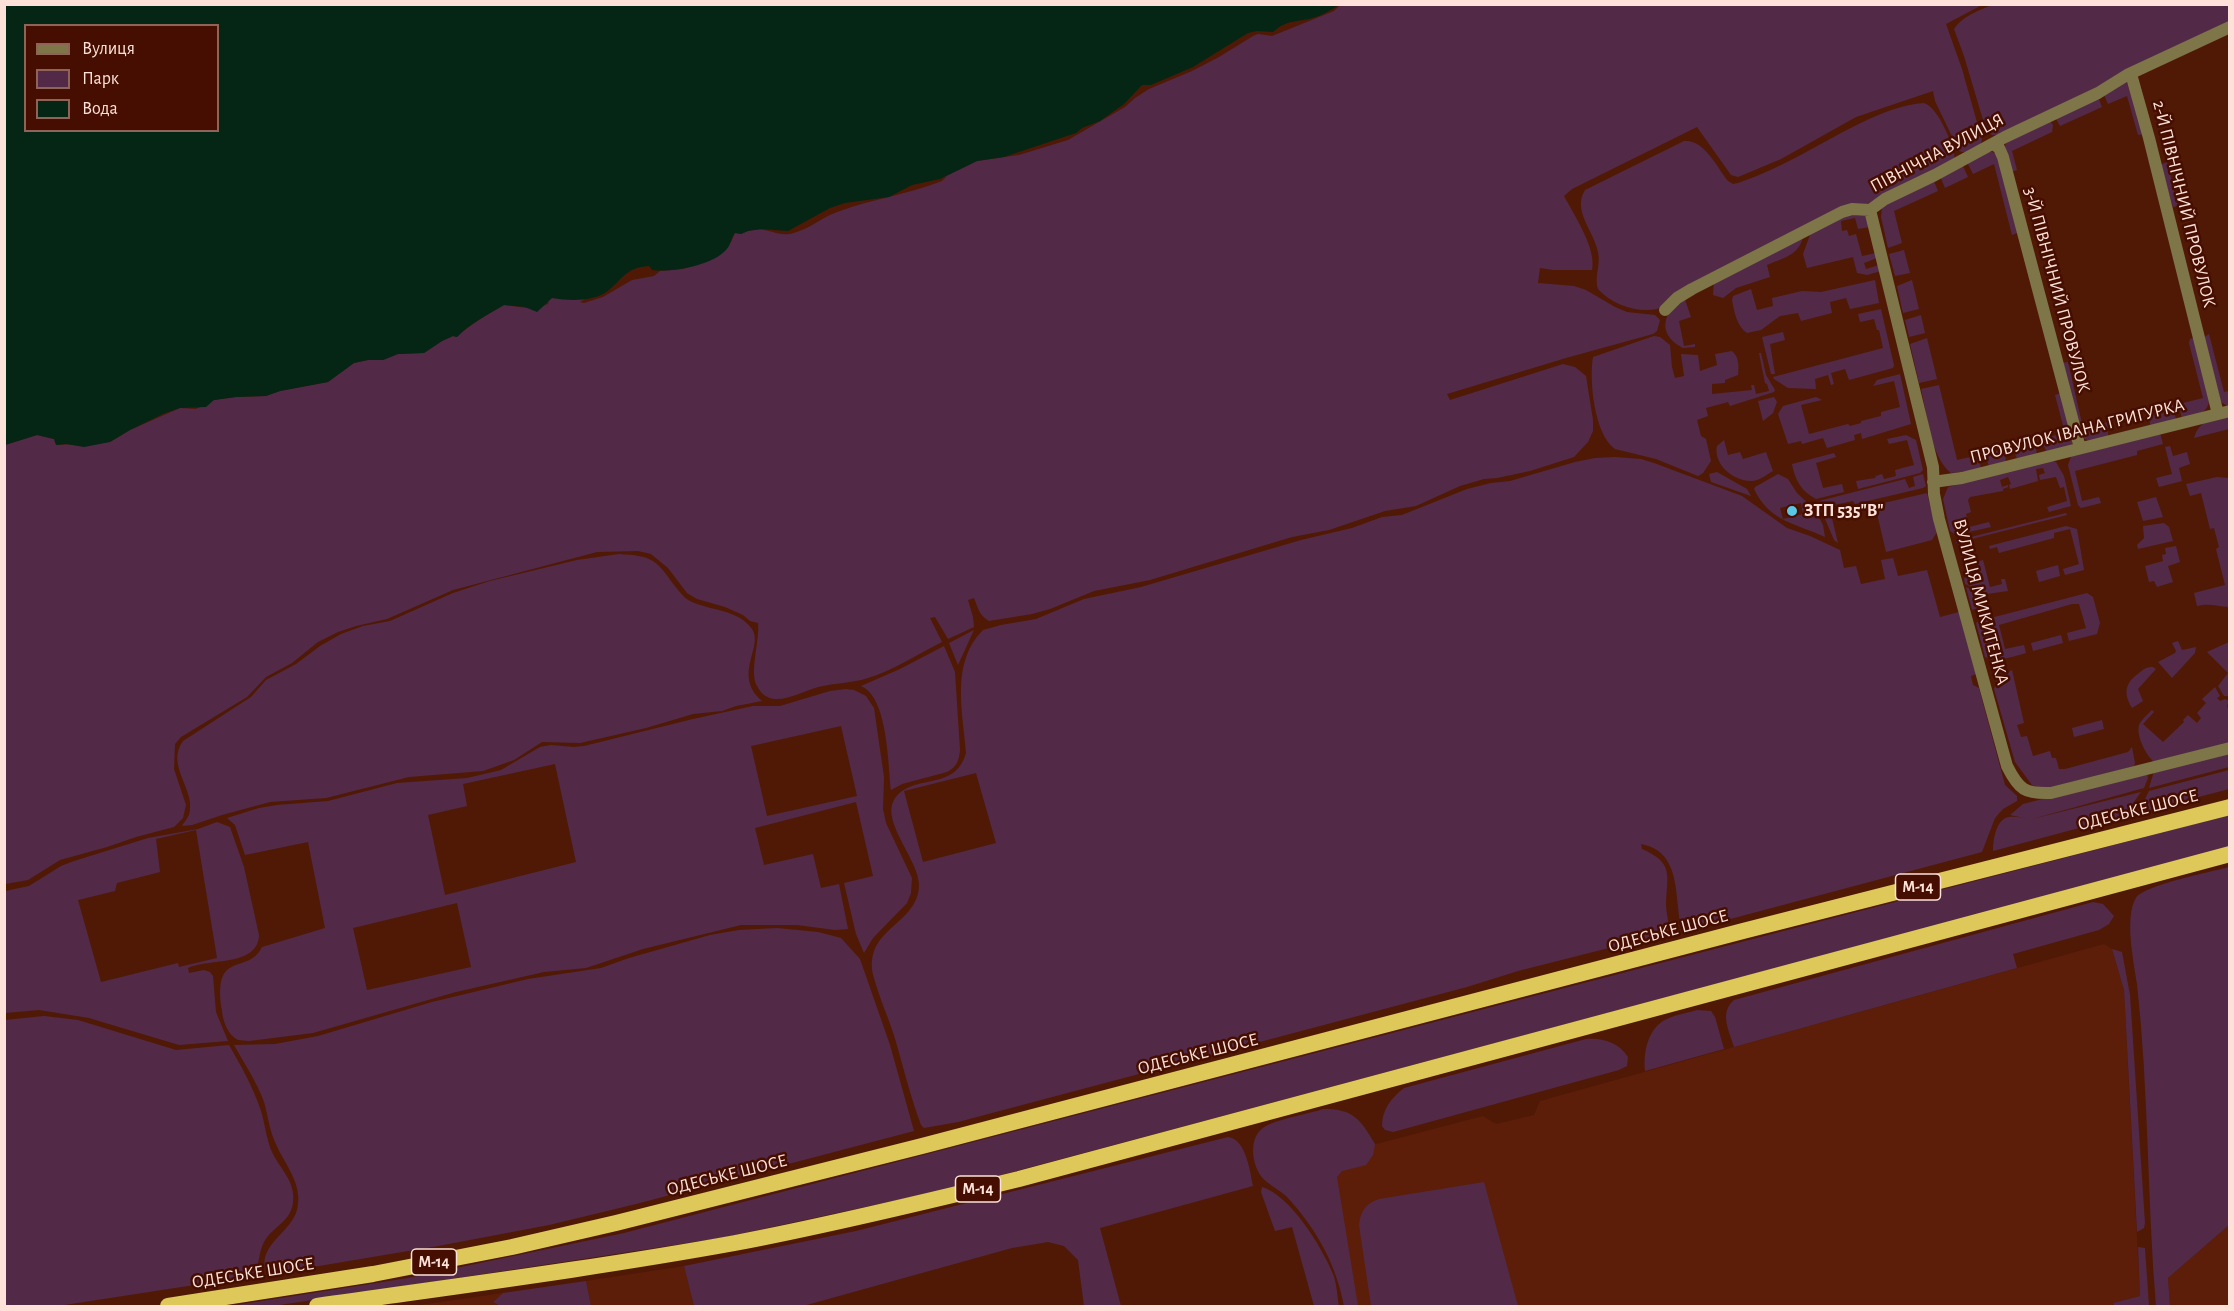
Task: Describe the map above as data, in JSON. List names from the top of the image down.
{
  "streets": {
    "highway": ["ОДЕСЬКЕ ШОСЕ", "М-14"],
    "street": [
      "ПІВНІЧНА ВУЛИЦЯ",
      "2-Й ПІВНІЧНИЙ ПРОВУЛОК",
      "3-Й ПІВНІЧНИЙ ПРОВУЛОК",
      "ПРОВУЛОК ІВАНА ГРИГУРКА",
      "ВУЛИЦЯ МИКИТЕНКА"
    ]
  },
  "crossings": [
    ["ПІВНІЧНА ВУЛИЦЯ", "2-Й ПІВНІЧНИЙ ПРОВУЛОК"],
    ["ПІВНІЧНА ВУЛИЦЯ", "3-Й ПІВНІЧНИЙ ПРОВУЛОК"],
    ["ПІВНІЧНА ВУЛИЦЯ", "ВУЛИЦЯ МИКИТЕНКА"],
    ["2-Й ПІВНІЧНИЙ ПРОВУЛОК", "ПРОВУЛОК ІВАНА ГРИГУРКА"],
    ["3-Й ПІВНІЧНИЙ ПРОВУЛОК", "ПРОВУЛОК ІВАНА ГРИГУРКА"],
    ["ПРОВУЛОК ІВАНА ГРИГУРКА", "ВУЛИЦЯ МИКИТЕНКА"]
  ],
  "places": ["ЗТП 535\"В\""],
  "legend": ["Вулиця", "Парк", "Вода"]
}
